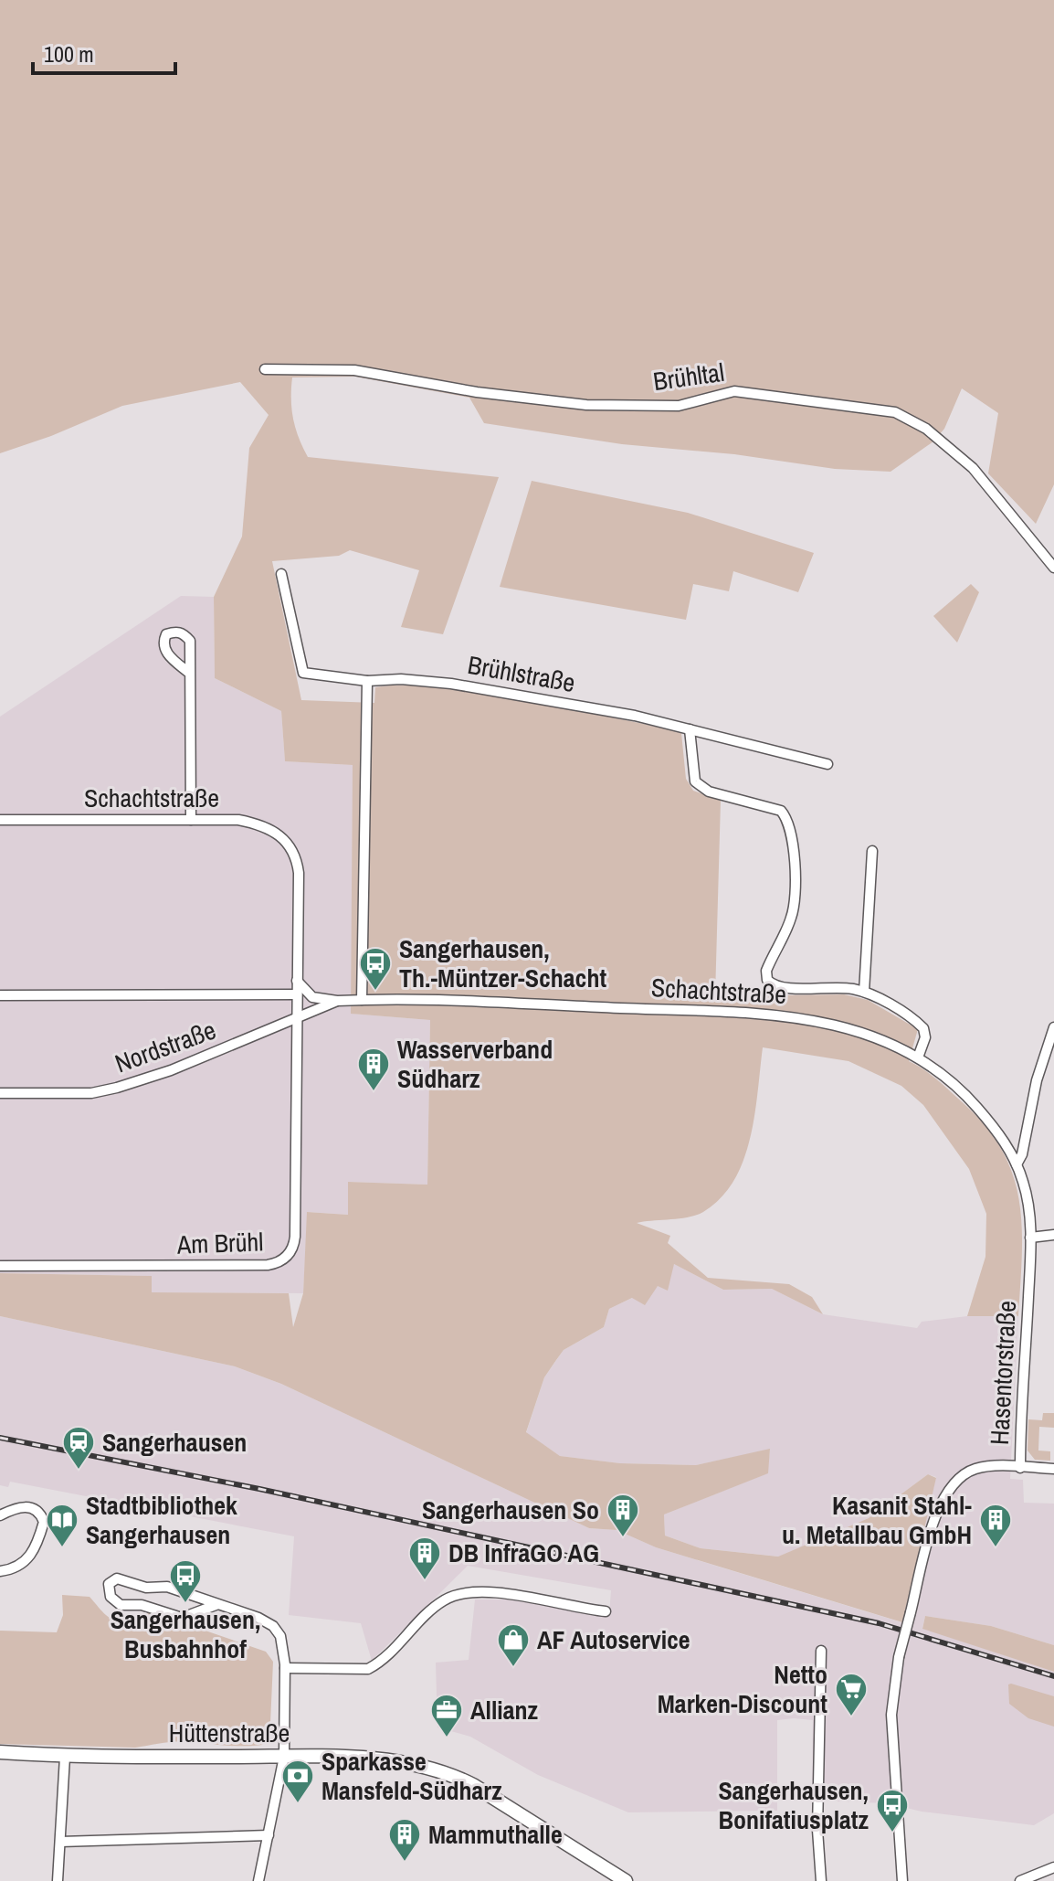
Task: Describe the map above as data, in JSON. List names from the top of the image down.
{
  "streets": {
    "street": [
      "Brühltal",
      "Brühlstraße",
      "Schachtstraße",
      "Nordstraße",
      "Am Brühl",
      "Hasentorstraße",
      "Hüttenstraße"
    ]
  },
  "crossings": [
    ["Schachtstraße", "Nordstraße"],
    ["Schachtstraße", "Am Brühl"],
    ["Schachtstraße", "Hasentorstraße"],
    ["Nordstraße", "Am Brühl"]
  ],
  "places": {
    "bus stop": ["Sangerhausen, Th.-Müntzer-Schacht", "Sangerhausen, Busbahnhof", "Sangerhausen, Bonifatiusplatz"],
    "building": [
      "Wasserverband Südharz",
      "Sangerhausen So",
      "Kasanit Stahl- u. Metallbau GmbH",
      "DB InfraGO AG",
      "Mammuthalle"
    ],
    "station": ["Sangerhausen"],
    "library": ["Stadtbibliothek Sangerhausen"],
    "shop": ["AF Autoservice"],
    "supermarket": ["Netto Marken-Discount"],
    "office": ["Allianz"],
    "bank": ["Sparkasse Mansfeld-Südharz"]
  },
  "scale_bar": "100 m"
}
